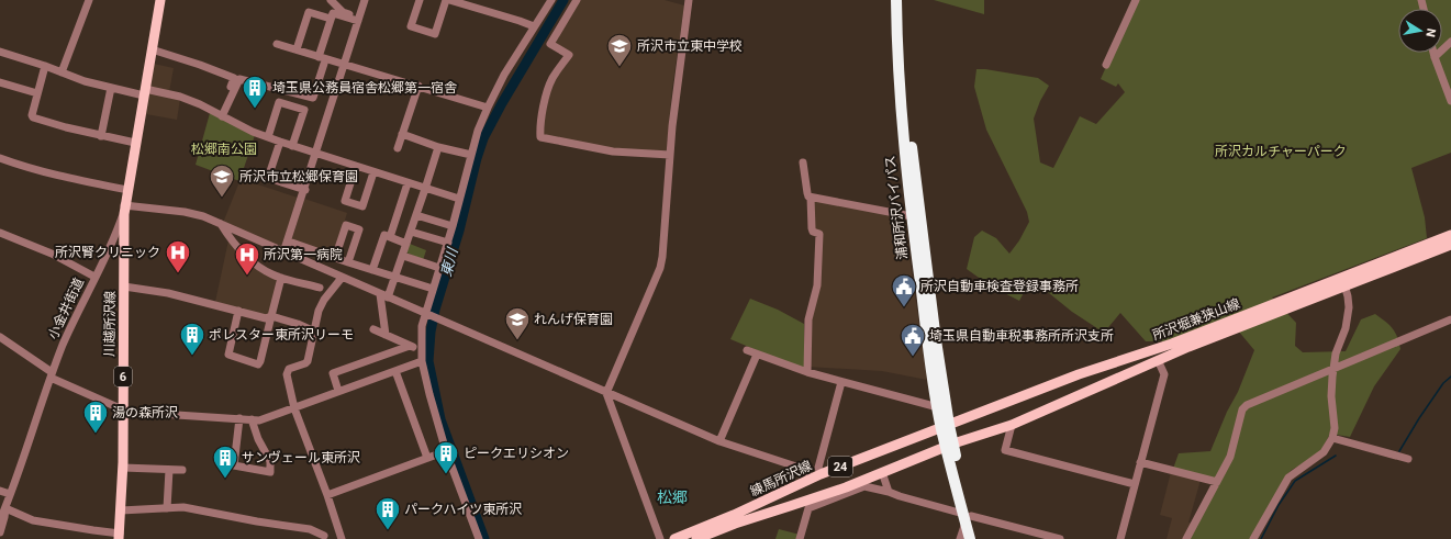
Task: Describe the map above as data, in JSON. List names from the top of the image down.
{
  "streets": {
    "highway": ["浦和所沢バイパス"],
    "main road": [
      "小金井街道",
      "所沢堀兼狭山線",
      "川越所沢線",
      "6",
      "24",
      "練馬所沢線"
    ]
  },
  "crossings": [
    ["浦和所沢バイパス", "所沢堀兼狭山線"],
    ["浦和所沢バイパス", "練馬所沢線"],
    ["小金井街道", "川越所沢線"],
    ["所沢堀兼狭山線", "練馬所沢線"]
  ],
  "districts": ["松郷"],
  "water": ["東川"],
  "parks": ["松郷南公園", "所沢カルチャーパーク"],
  "places": {
    "school or university": ["所沢市立東中学校", "所沢市立松郷保育園", "れんげ保育園"],
    "building": [
      "埼玉県公務員宿舎松郷第一宿舎",
      "ポレスター東所沢リーモ",
      "湯の森所沢",
      "ピークエリシオン",
      "サンヴェール東所沢",
      "パークハイツ東所沢"
    ],
    "hospital": ["所沢腎クリニック", "所沢第一病院"],
    "public building": ["所沢自動車検査登録事務所", "埼玉県自動車税事務所所沢支所"]
  },
  "north": "right"
}
